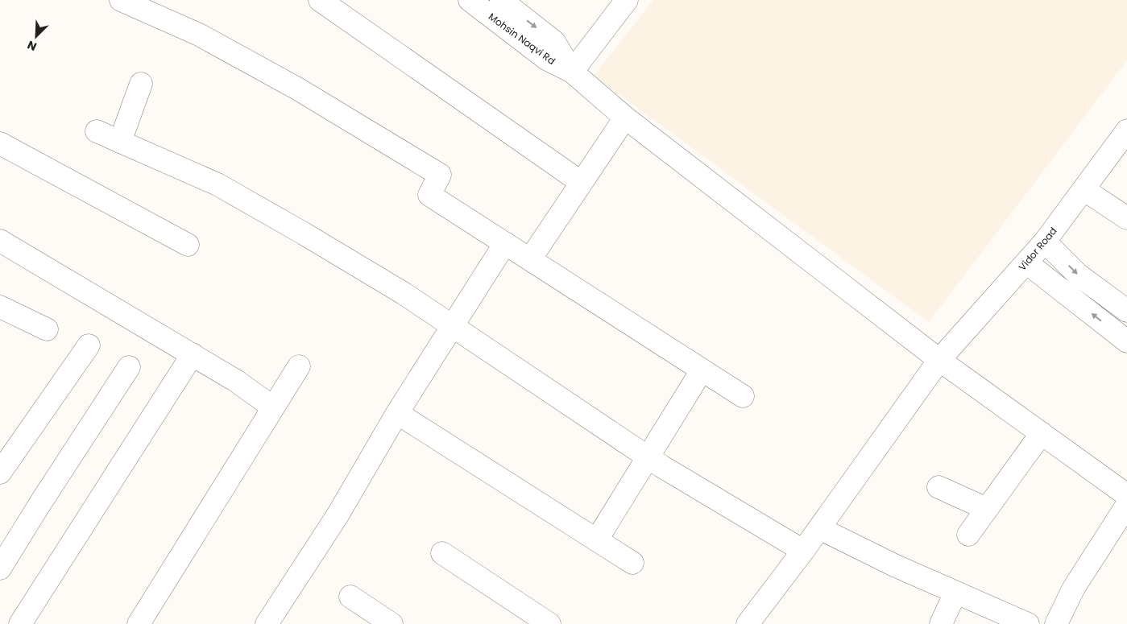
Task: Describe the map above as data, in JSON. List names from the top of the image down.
{
  "streets": {
    "street": ["Mohsin Naqvi Rd", "Vidor Road"]
  },
  "north": "bottom left"
}
